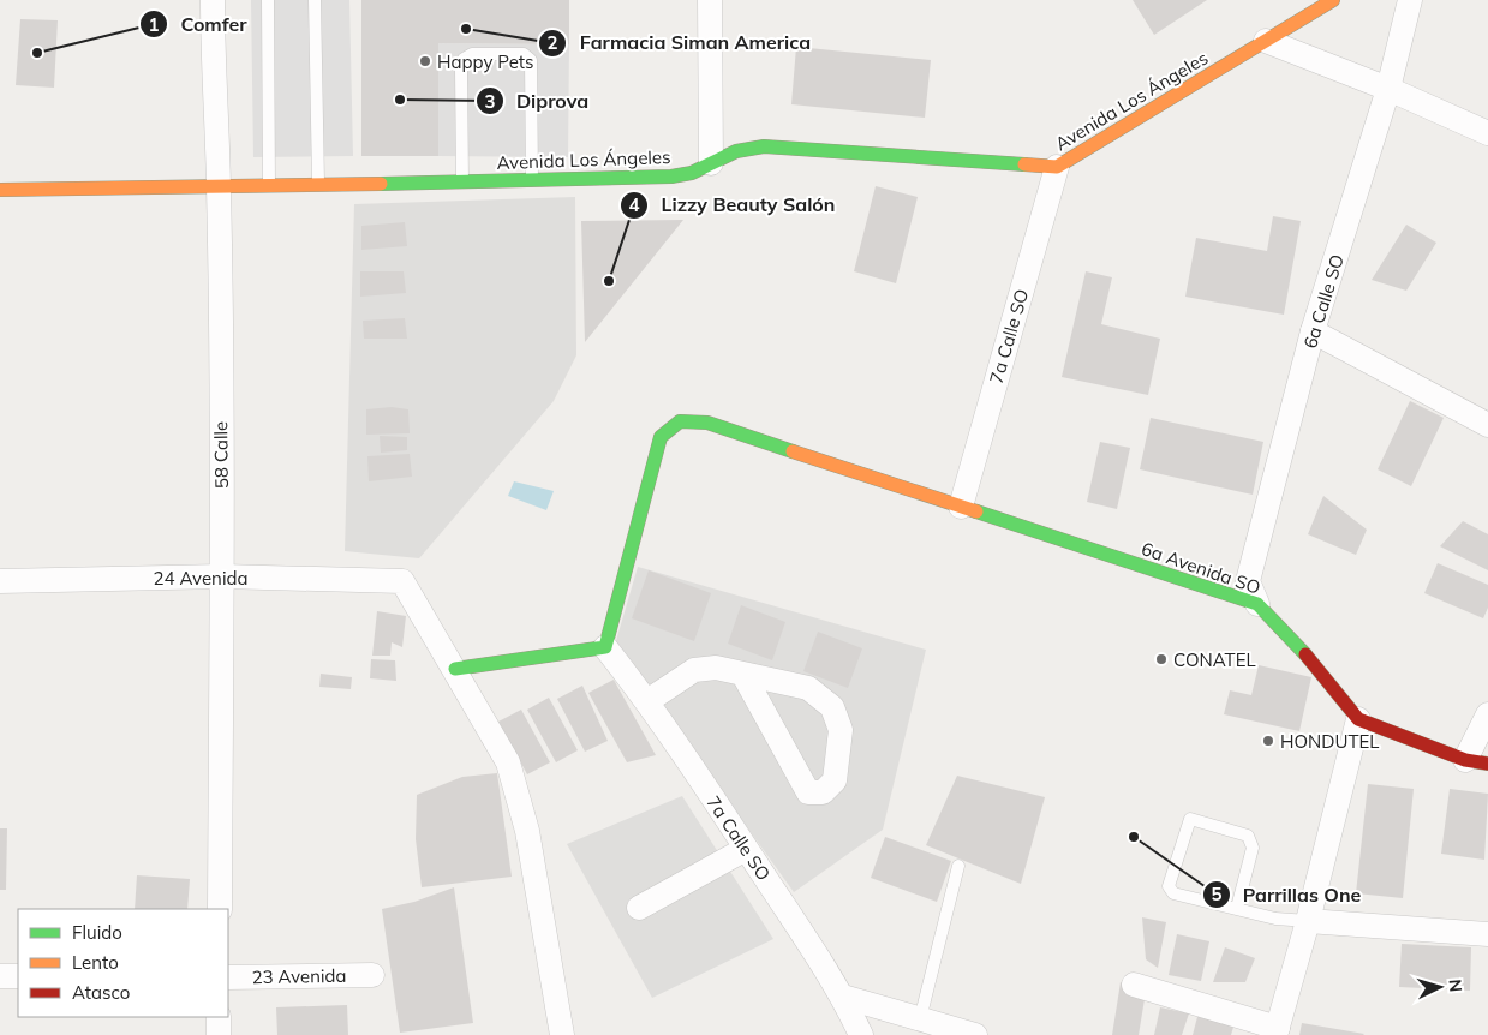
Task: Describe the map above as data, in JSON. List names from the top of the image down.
{
  "streets": {
    "street": [
      "Avenida Los Ángeles",
      "6a Calle SO",
      "7a Calle SO",
      "58 Calle",
      "6a Avenida SO",
      "24 Avenida",
      "23 Avenida"
    ]
  },
  "crossings": [
    ["Avenida Los Ángeles", "7a Calle SO"],
    ["Avenida Los Ángeles", "58 Calle"],
    ["6a Calle SO", "6a Avenida SO"],
    ["7a Calle SO", "6a Avenida SO"],
    ["58 Calle", "24 Avenida"]
  ],
  "places": [
    "Farmacia Siman America",
    "Comfer",
    "Happy Pets",
    "Diprova",
    "Lizzy Beauty Salón",
    "CONATEL",
    "HONDUTEL",
    "Parrillas One"
  ],
  "legend": ["Fluido", "Lento", "Atasco"],
  "north": "right"
}
